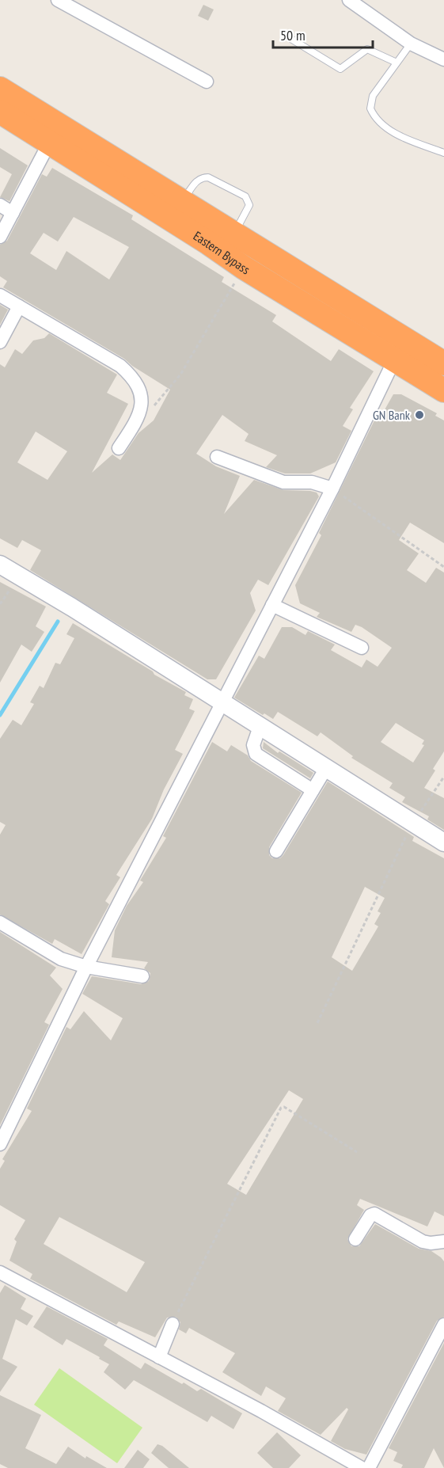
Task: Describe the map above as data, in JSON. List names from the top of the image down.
{
  "streets": {
    "highway": ["Eastern Bypass"]
  },
  "places": ["GN Bank"],
  "scale_bar": "50 m"
}
